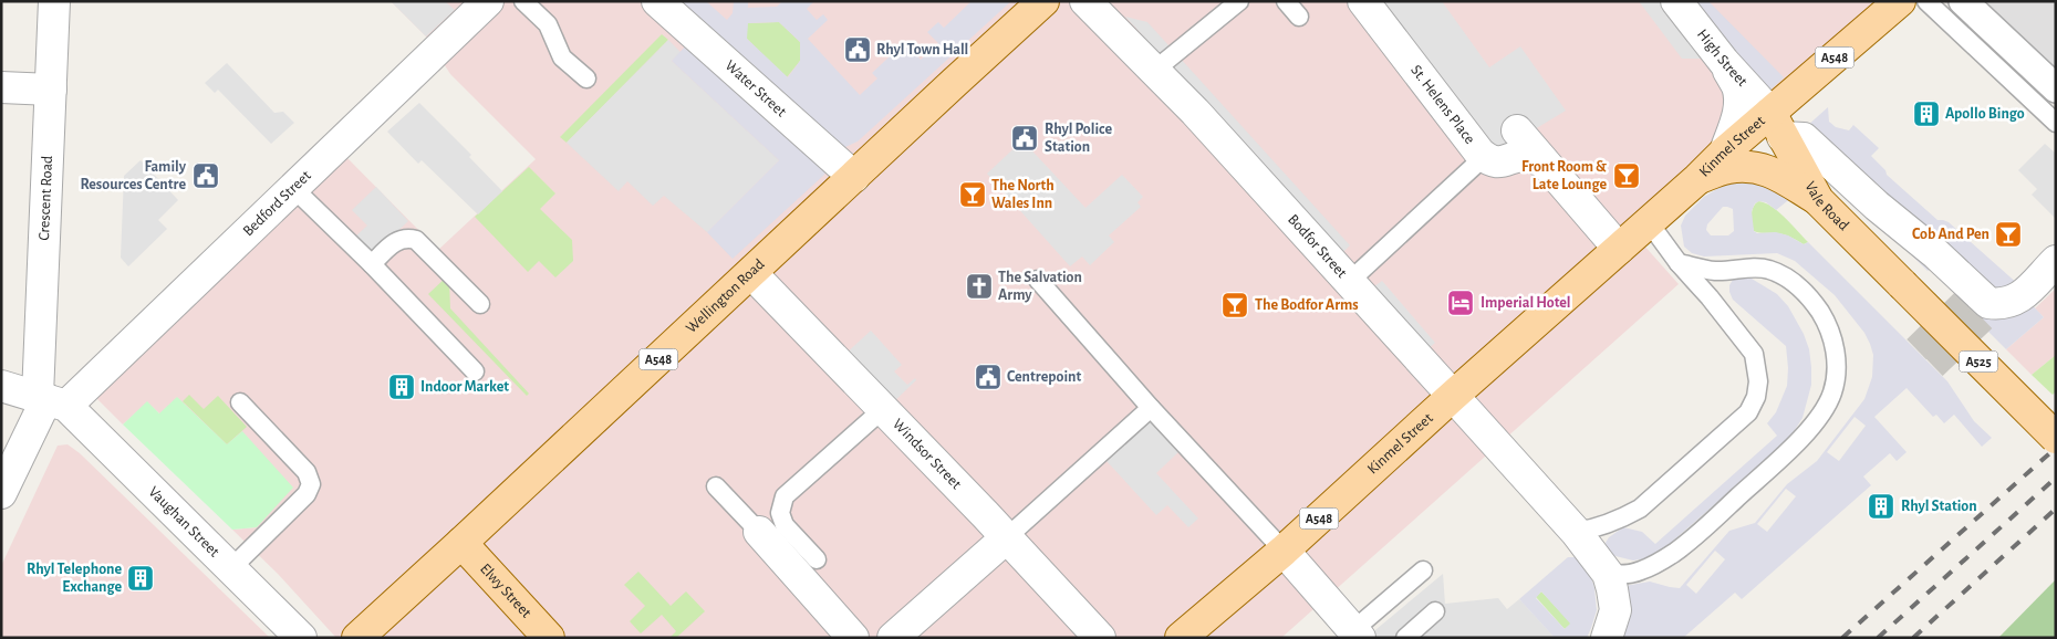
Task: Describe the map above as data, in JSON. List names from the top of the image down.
{
  "streets": {
    "main road": [
      "A548",
      "Kinmel Street",
      "Vale Road",
      "Wellington Road",
      "A525",
      "Elwy Street"
    ],
    "street": [
      "High Street",
      "Water Street",
      "St. Helens Place",
      "Crescent Road",
      "Bedford Street",
      "Bodfor Street",
      "Windsor Street",
      "Vaughan Street"
    ]
  },
  "crossings": [
    ["High Street", "A548"],
    ["High Street", "Kinmel Street"],
    ["High Street", "Vale Road"],
    ["A548", "Kinmel Street"],
    ["A548", "Vale Road"],
    ["Water Street", "Wellington Road"],
    ["Kinmel Street", "Vale Road"],
    ["Kinmel Street", "Bodfor Street"],
    ["Kinmel Street", "A525"],
    ["Crescent Road", "Bedford Street"],
    ["Crescent Road", "Vaughan Street"],
    ["Bedford Street", "Vaughan Street"],
    ["Vale Road", "A525"],
    ["Wellington Road", "Windsor Street"],
    ["Wellington Road", "Elwy Street"]
  ],
  "places": {
    "public building": [
      "Rhyl Town Hall",
      "Rhyl Police Station",
      "Family Resources Centre",
      "Centrepoint"
    ],
    "building": [
      "Apollo Bingo",
      "Indoor Market",
      "Rhyl Station",
      "Rhyl Telephone Exchange"
    ],
    "bar": [
      "Front Room & Late Lounge",
      "The North Wales Inn",
      "Cob And Pen",
      "The Bodfor Arms"
    ],
    "church": ["The Salvation Army"],
    "hotel": ["Imperial Hotel"]
  }
}
